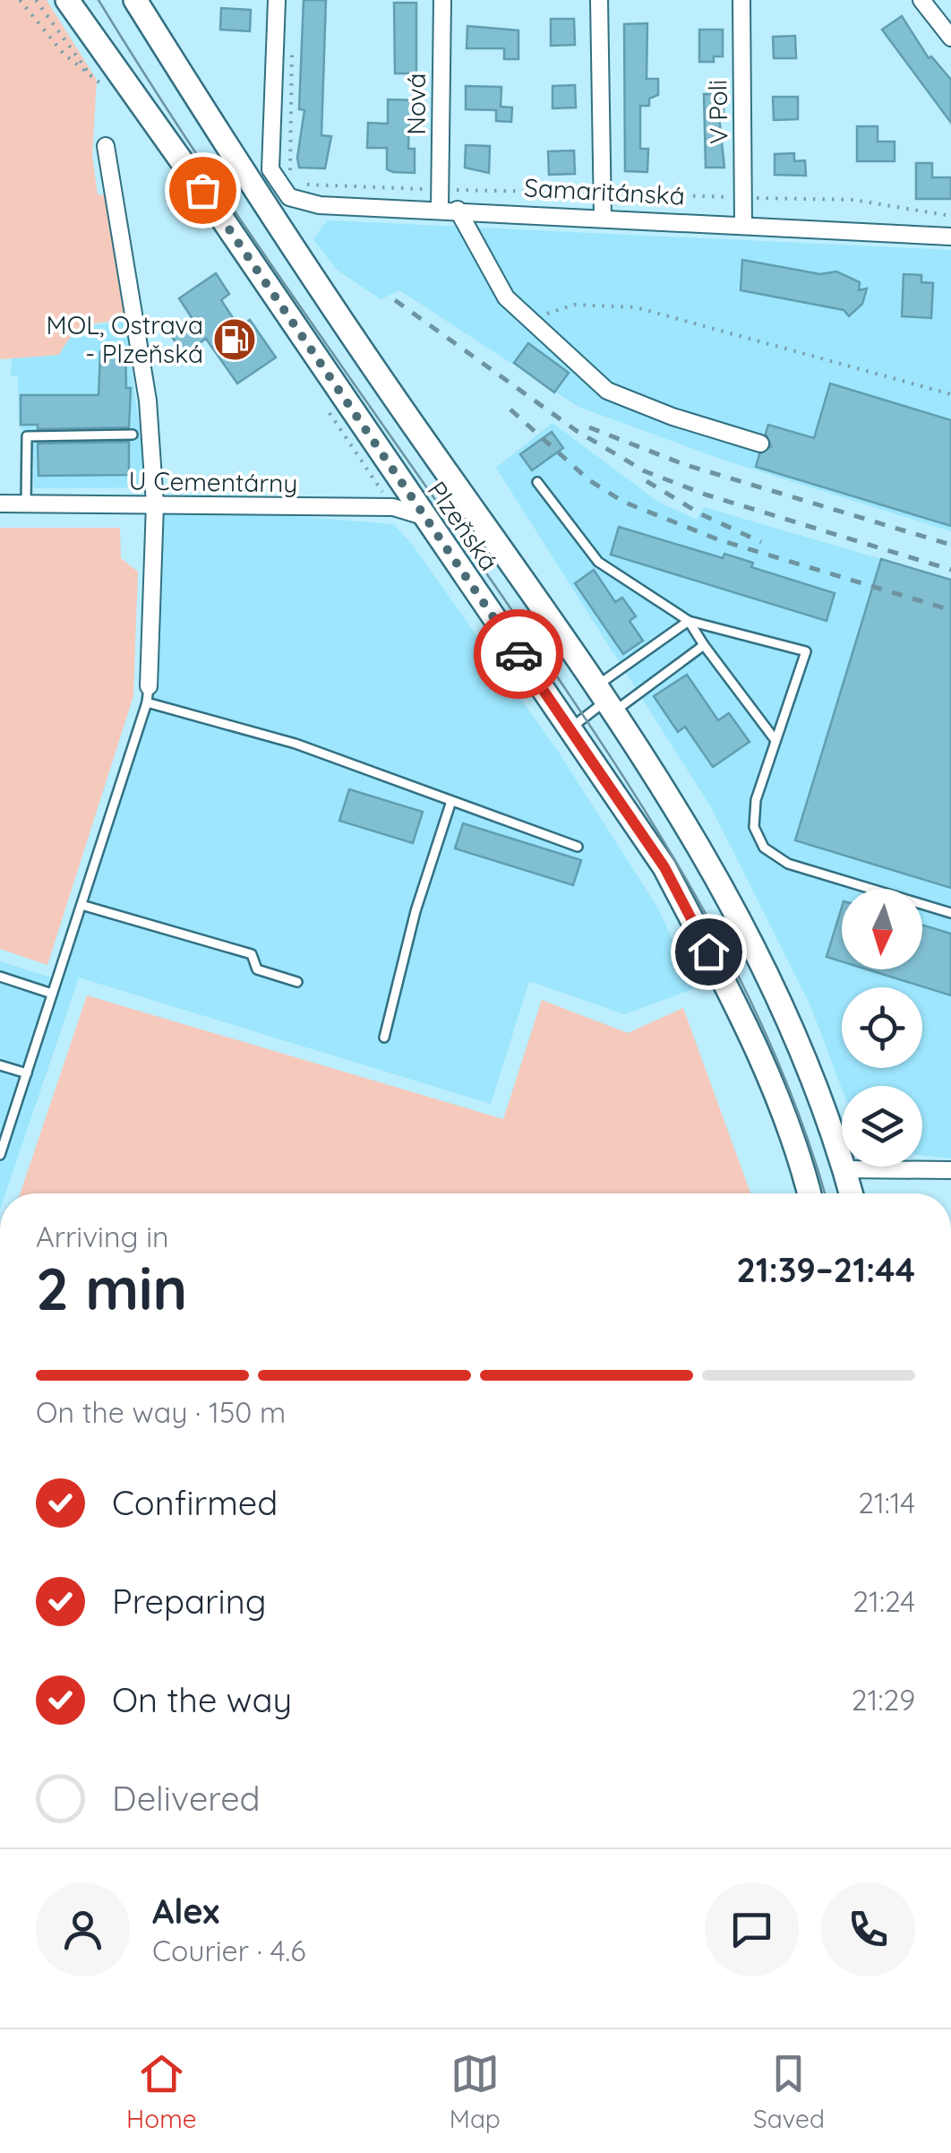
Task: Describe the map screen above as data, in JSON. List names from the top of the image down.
{
  "streets": {
    "main road": ["Plzeňská"],
    "street": [
      "Nová",
      "V Poli",
      "Samaritánská",
      "U Cementárny"
    ]
  },
  "crossings": [
    ["Nová", "Samaritánská"],
    ["V Poli", "Samaritánská"],
    ["U Cementárny", "Plzeňská"]
  ],
  "places": {
    "fuel station": ["MOL, Ostrava - Plzeňská"]
  },
  "north": "bottom",
  "page": {
    "heading": ["2 min", "Arriving in", "21:39–21:44"],
    "panel": ["Alex", "Courier · 4.6"],
    "bar": "On the way · 150 m",
    "list": [
      ["Confirmed", "21:14"],
      ["Preparing", "21:24"],
      ["On the way", "21:29"],
      "Delivered"
    ],
    "tabs": ["Home", "Map", "Saved"]
  }
}
